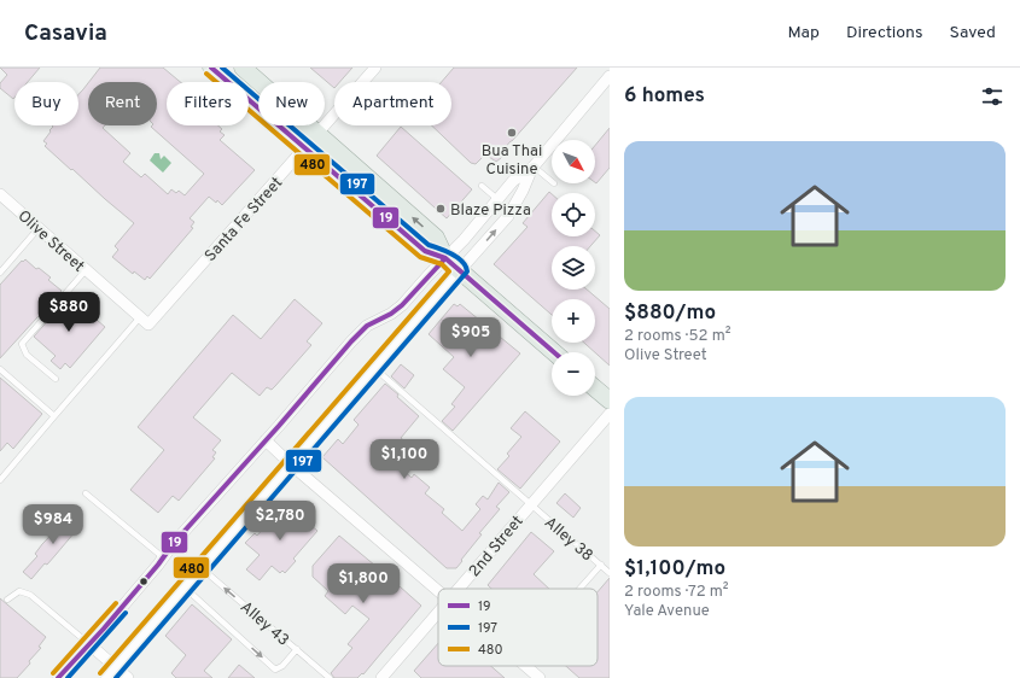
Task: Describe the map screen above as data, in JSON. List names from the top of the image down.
{
  "streets": {
    "street": ["Santa Fe Street", "Olive Street", "2nd Street"],
    "lane": ["Alley 38", "Alley 43"]
  },
  "crossings": [
    ["Santa Fe Street", "Olive Street"],
    ["Alley 38", "2nd Street"]
  ],
  "one_way": ["Alley 43"],
  "places": ["Bua Thai Cuisine", "Blaze Pizza"],
  "lines": ["transit line 19", "transit line 197", "transit line 480"],
  "legend": ["19", "197", "480"],
  "north": "bottom right",
  "page": {
    "header": "Casavia",
    "nav": ["Map", "Directions", "Saved"],
    "heading": "6 homes",
    "chip": [
      "Buy",
      "Rent",
      "Filters",
      "New",
      "Apartment"
    ],
    "list": [
      {
        "name": "$880/mo",
        "note": "2 rooms · 52 m² · Olive Street"
      },
      {
        "name": "$1,100/mo",
        "note": "2 rooms · 72 m² · Yale Avenue"
      }
    ],
    "map_buttons": ["+", "−"],
    "price": [
      "$880",
      "$905",
      "$1,100",
      "$2,780",
      "$984",
      "$1,800"
    ]
  }
}
